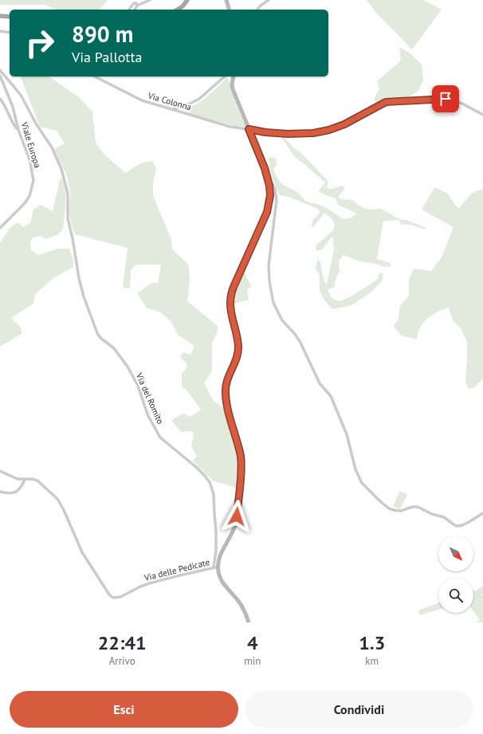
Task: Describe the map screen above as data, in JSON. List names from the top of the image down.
{
  "streets": {
    "street": [
      "Via Colonna",
      "Viale Europa",
      "Via del Romito",
      "Via delle Pedicate"
    ]
  },
  "crossings": [
    ["Via del Romito", "Via delle Pedicate"]
  ],
  "north": "bottom right",
  "page": {
    "turn": ["890 m", "Via Pallotta"],
    "eta": [
      "22:41",
      "Arrivo",
      "4",
      "min",
      "1.3",
      "km"
    ],
    "buttons": ["Esci", "Condividi"]
  }
}
